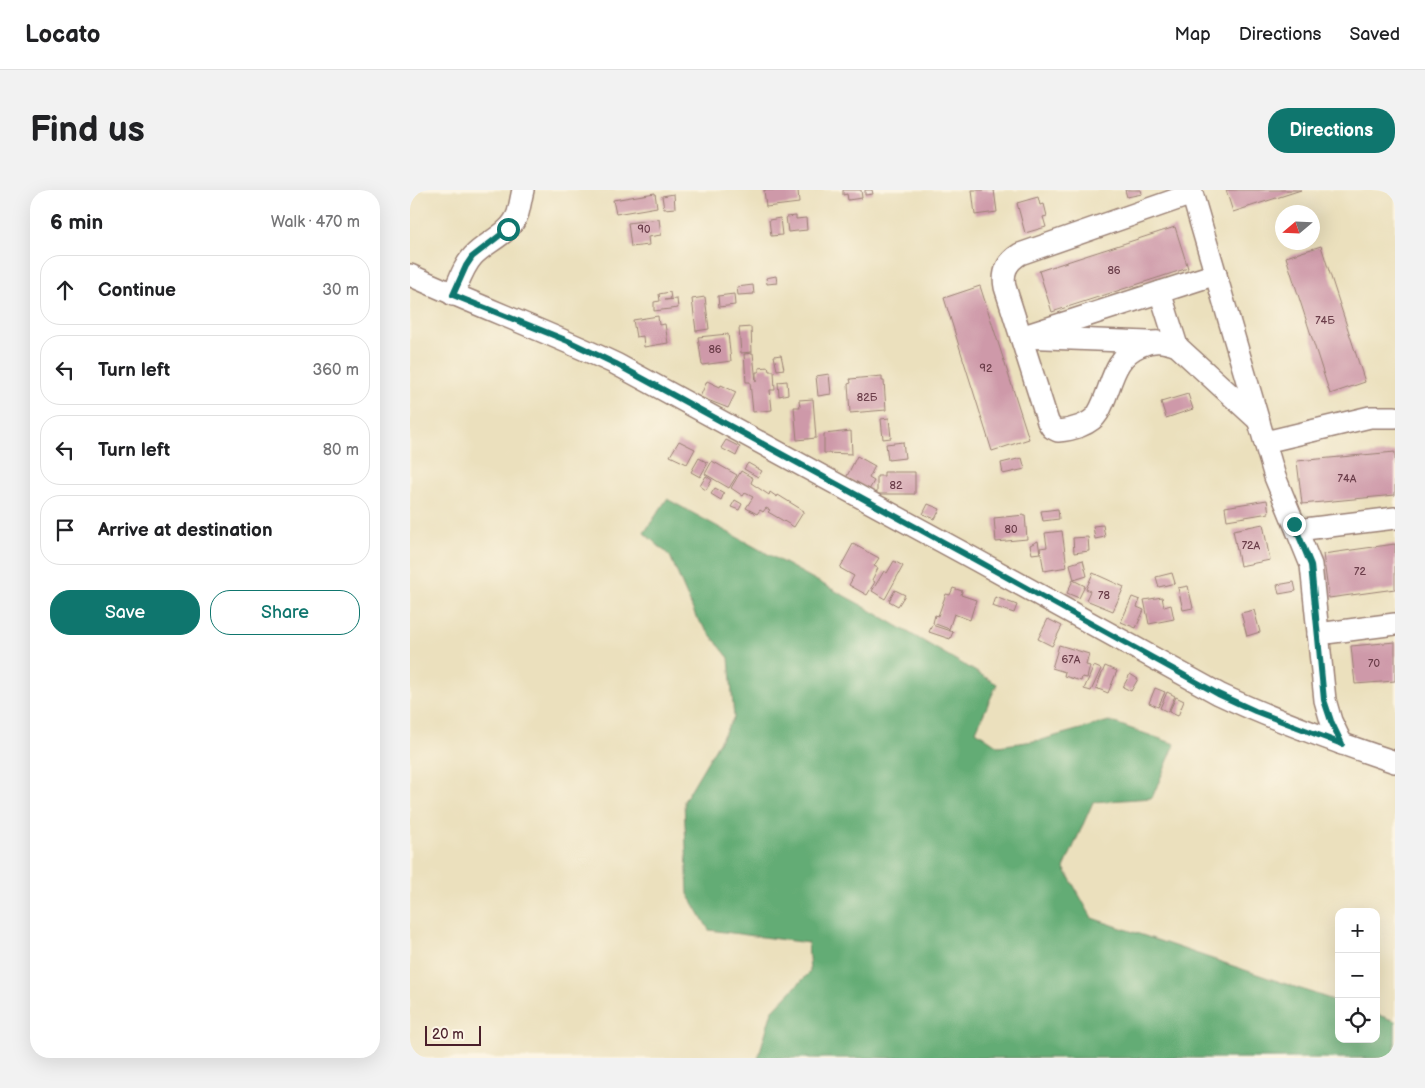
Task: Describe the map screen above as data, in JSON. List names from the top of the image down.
{
  "house_numbers": [
    "90",
    "86",
    "74Б",
    "86",
    "92",
    "82Б",
    "74А",
    "82",
    "80",
    "72А",
    "72",
    "78",
    "67А",
    "70"
  ],
  "scale_bar": "20 m",
  "north": "left",
  "page": {
    "header": "Locato",
    "nav": ["Map", "Directions", "Saved"],
    "buttons": [
      "Directions",
      ["Save", "Share"]
    ],
    "title": "Find us",
    "heading": ["6 min", "Walk · 470 m"],
    "list": [
      ["Continue", "30 m"],
      ["Turn left", "360 m"],
      ["Turn left", "80 m"],
      "Arrive at destination"
    ],
    "map_buttons": ["+", "−"],
    "scale": "20 m"
  }
}
